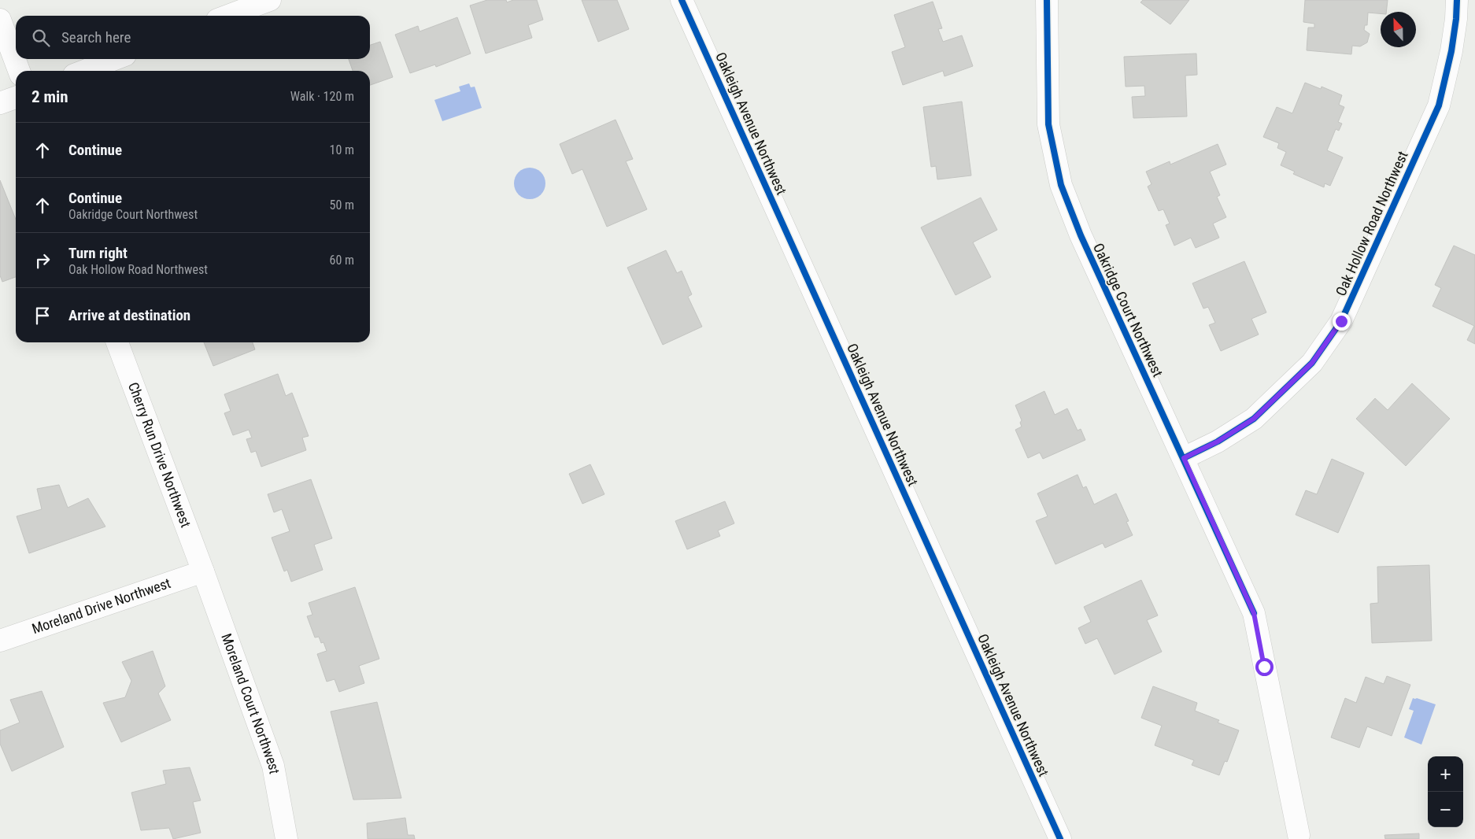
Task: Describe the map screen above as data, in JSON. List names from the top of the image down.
{
  "streets": {
    "street": [
      "Oakleigh Avenue Northwest",
      "Oak Hollow Road Northwest",
      "Oakridge Court Northwest",
      "Cherry Run Drive Northwest",
      "Moreland Drive Northwest",
      "Moreland Court Northwest"
    ]
  },
  "crossings": [
    ["Oak Hollow Road Northwest", "Oakridge Court Northwest"],
    ["Cherry Run Drive Northwest", "Moreland Drive Northwest"],
    ["Cherry Run Drive Northwest", "Moreland Court Northwest"],
    ["Moreland Drive Northwest", "Moreland Court Northwest"]
  ],
  "north": "top",
  "page": {
    "search": "Search here",
    "heading": ["2 min", "Walk · 120 m"],
    "list": [
      ["Continue", "10 m"],
      ["Continue", "Oakridge Court Northwest", "50 m"],
      ["Turn right", "Oak Hollow Road Northwest", "60 m"],
      "Arrive at destination"
    ],
    "map_buttons": ["+", "−"]
  }
}
